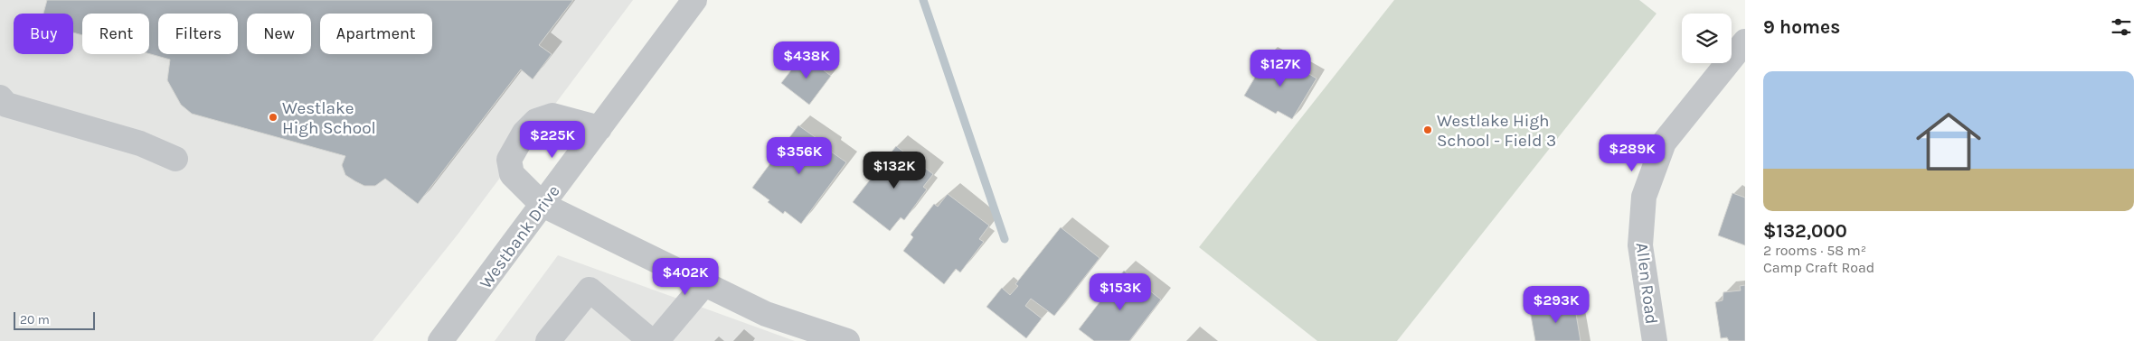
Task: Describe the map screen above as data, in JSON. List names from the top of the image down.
{
  "streets": {
    "street": ["Westbank Drive", "Allen Road"]
  },
  "places": ["Westlake High School", "Westlake High School - Field 3"],
  "scale_bar": "20 m",
  "page": {
    "heading": "9 homes",
    "chip": [
      "Buy",
      "Rent",
      "Filters",
      "New",
      "Apartment"
    ],
    "price": [
      "$438K",
      "$127K",
      "$225K",
      "$289K",
      "$356K",
      "$132K",
      "$402K",
      "$153K",
      "$293K"
    ],
    "list": [
      {
        "name": "$132,000",
        "note": "2 rooms · 58 m² · Camp Craft Road"
      }
    ],
    "scale": "20 m"
  }
}
